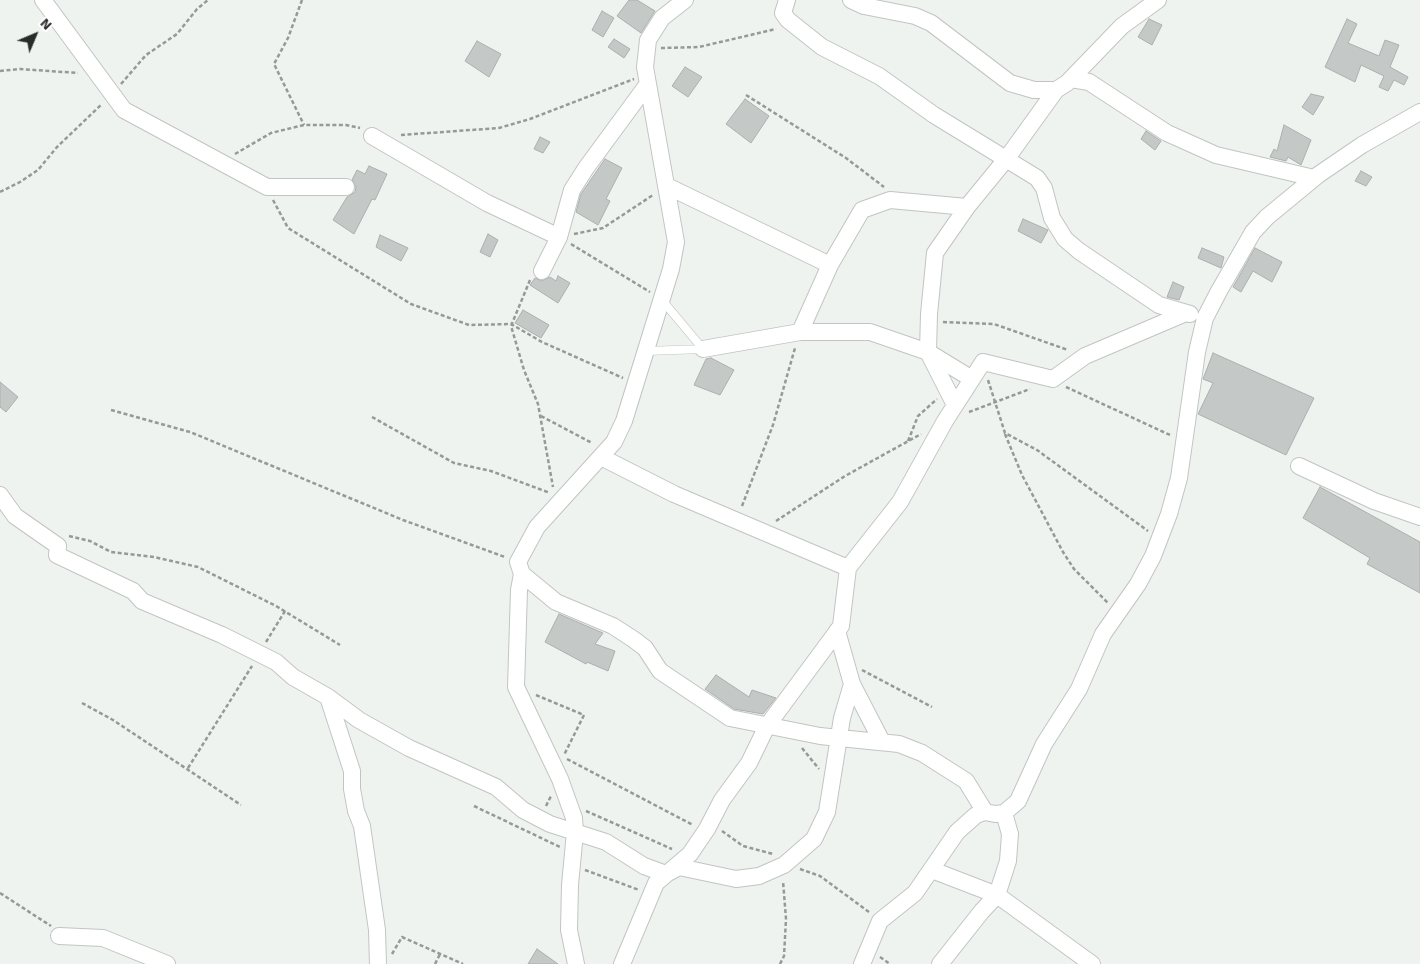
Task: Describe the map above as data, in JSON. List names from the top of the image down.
{
  "north": "top right"
}
